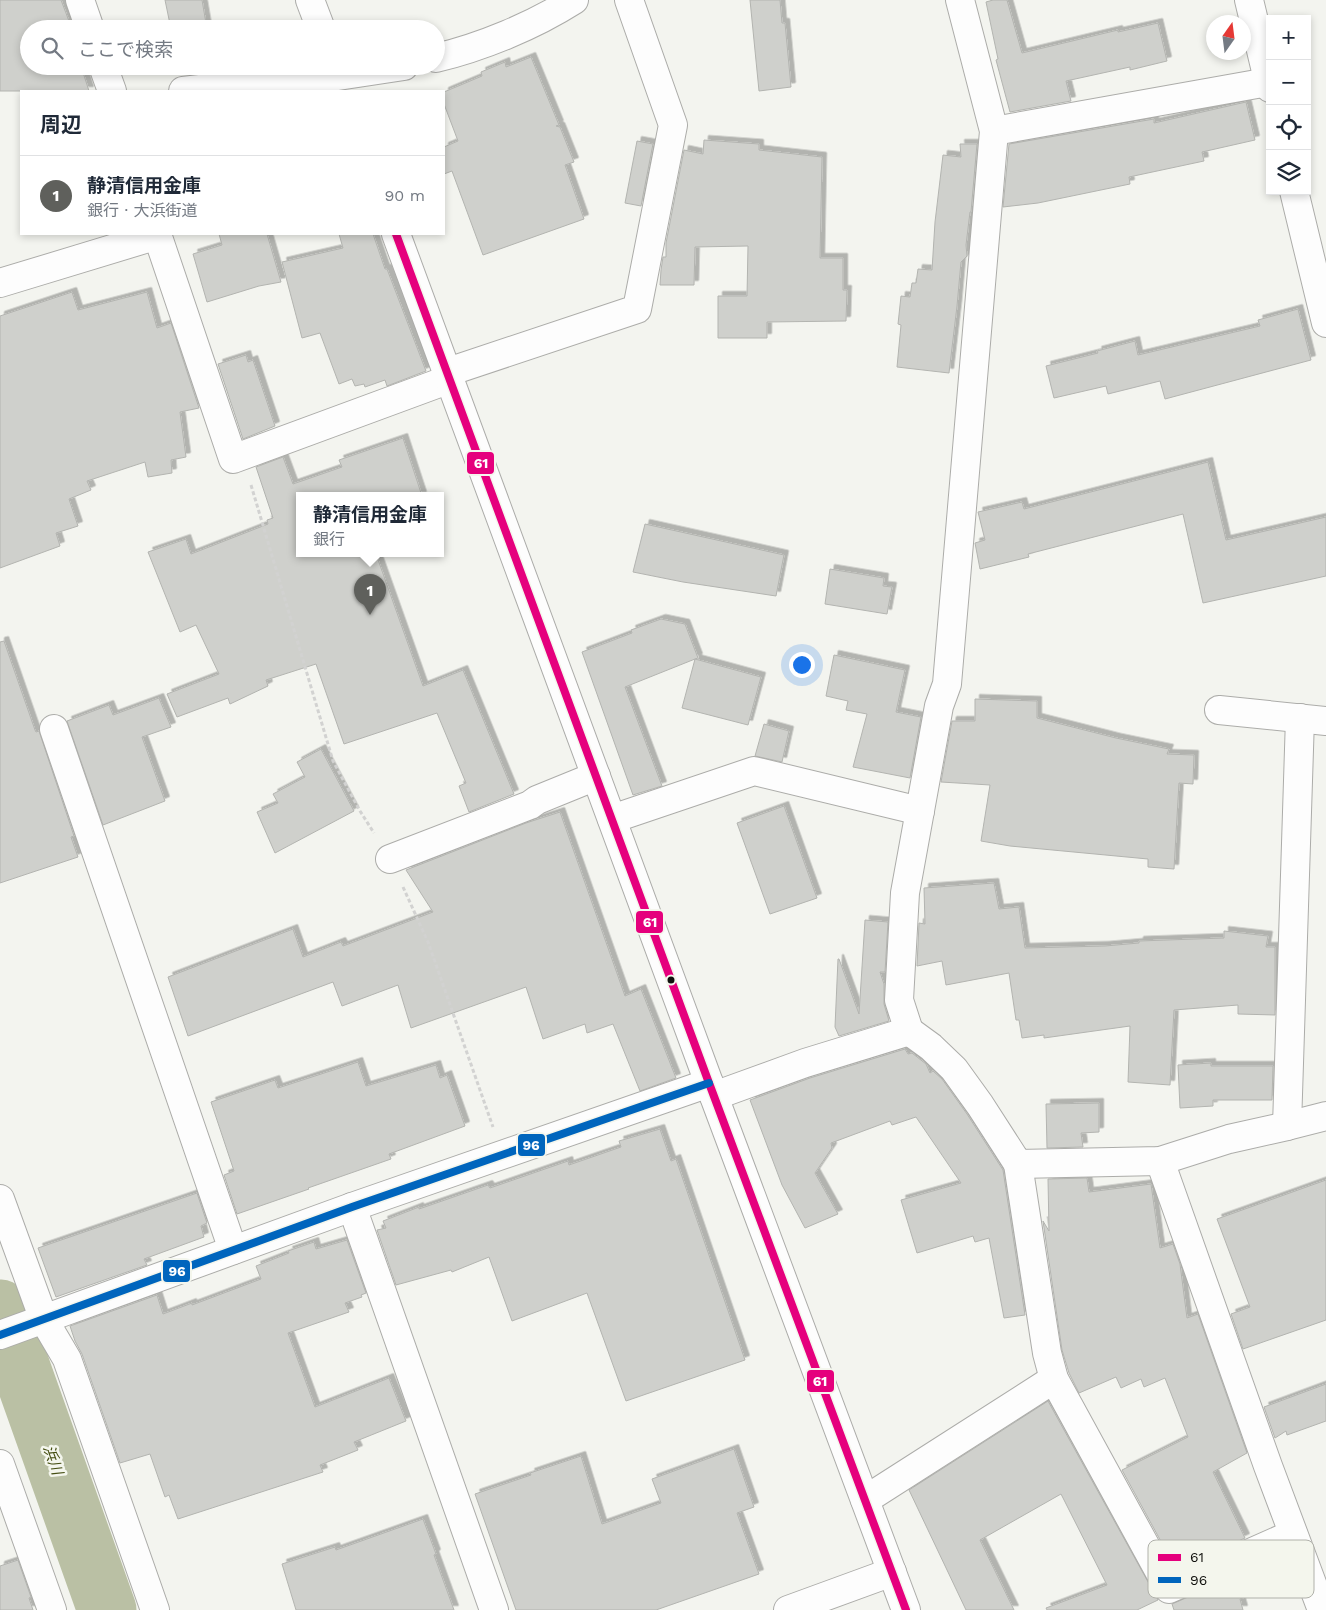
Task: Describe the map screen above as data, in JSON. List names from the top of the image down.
{
  "water": ["浜川"],
  "lines": ["transit line 61", "transit line 96"],
  "legend": ["61", "96"],
  "north": "top",
  "page": {
    "map_buttons": ["+", "−"],
    "search": "ここで検索",
    "heading": "周辺",
    "list": [
      {
        "mark": "1",
        "name": "静清信用金庫",
        "note": "銀行 · 大浜街道",
        "value": "90 m"
      }
    ],
    "popup": ["静清信用金庫", "銀行"],
    "pins": "1"
  }
}
